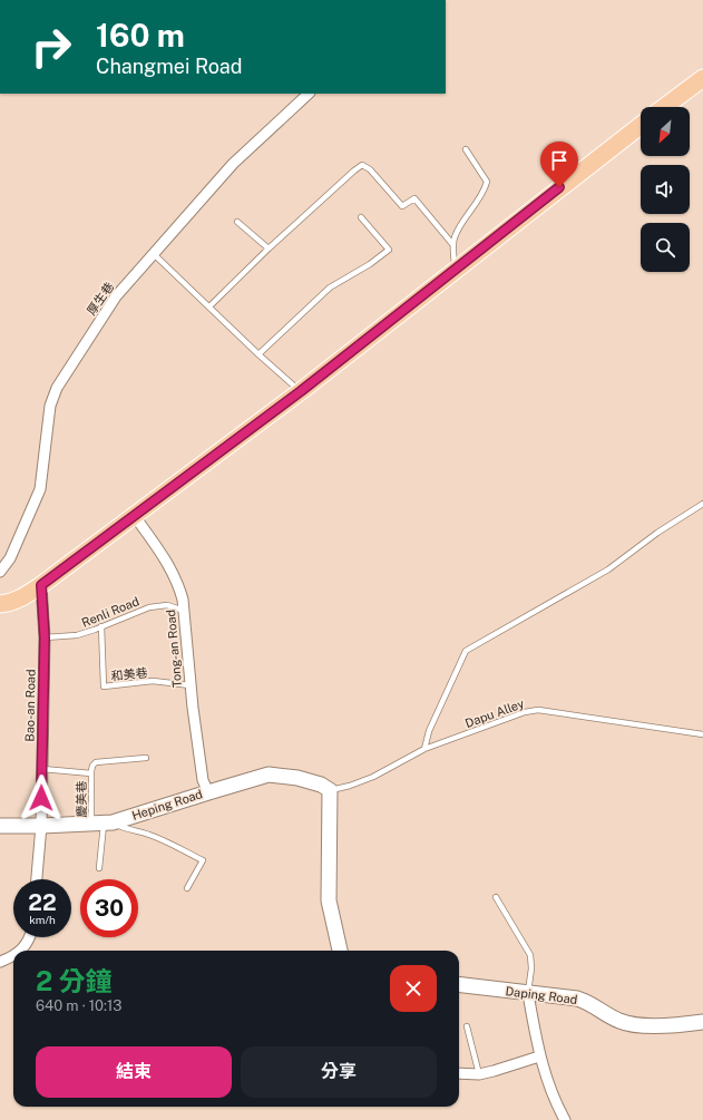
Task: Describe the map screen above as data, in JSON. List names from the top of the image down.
{
  "streets": {
    "street": [
      "厚生巷",
      "Tong-an Road",
      "Bao-an Road",
      "Heping Road",
      "Daping Road"
    ],
    "lane": [
      "Renli Road",
      "和美巷",
      "Dapu Alley",
      "慶美巷"
    ]
  },
  "crossings": [
    ["Renli Road", "Tong-an Road"],
    ["Renli Road", "和美巷"],
    ["Renli Road", "Bao-an Road"],
    ["Tong-an Road", "和美巷"],
    ["Tong-an Road", "Heping Road"],
    ["Bao-an Road", "慶美巷"],
    ["Bao-an Road", "Heping Road"],
    ["Dapu Alley", "Heping Road"],
    ["慶美巷", "Heping Road"]
  ],
  "north": "bottom left",
  "page": {
    "turn": ["160 m", "Changmei Road"],
    "speed": "22 km/h",
    "limit": "30",
    "heading": ["2 分鐘", "640 m · 10:13"],
    "buttons": ["結束", "分享"]
  }
}
